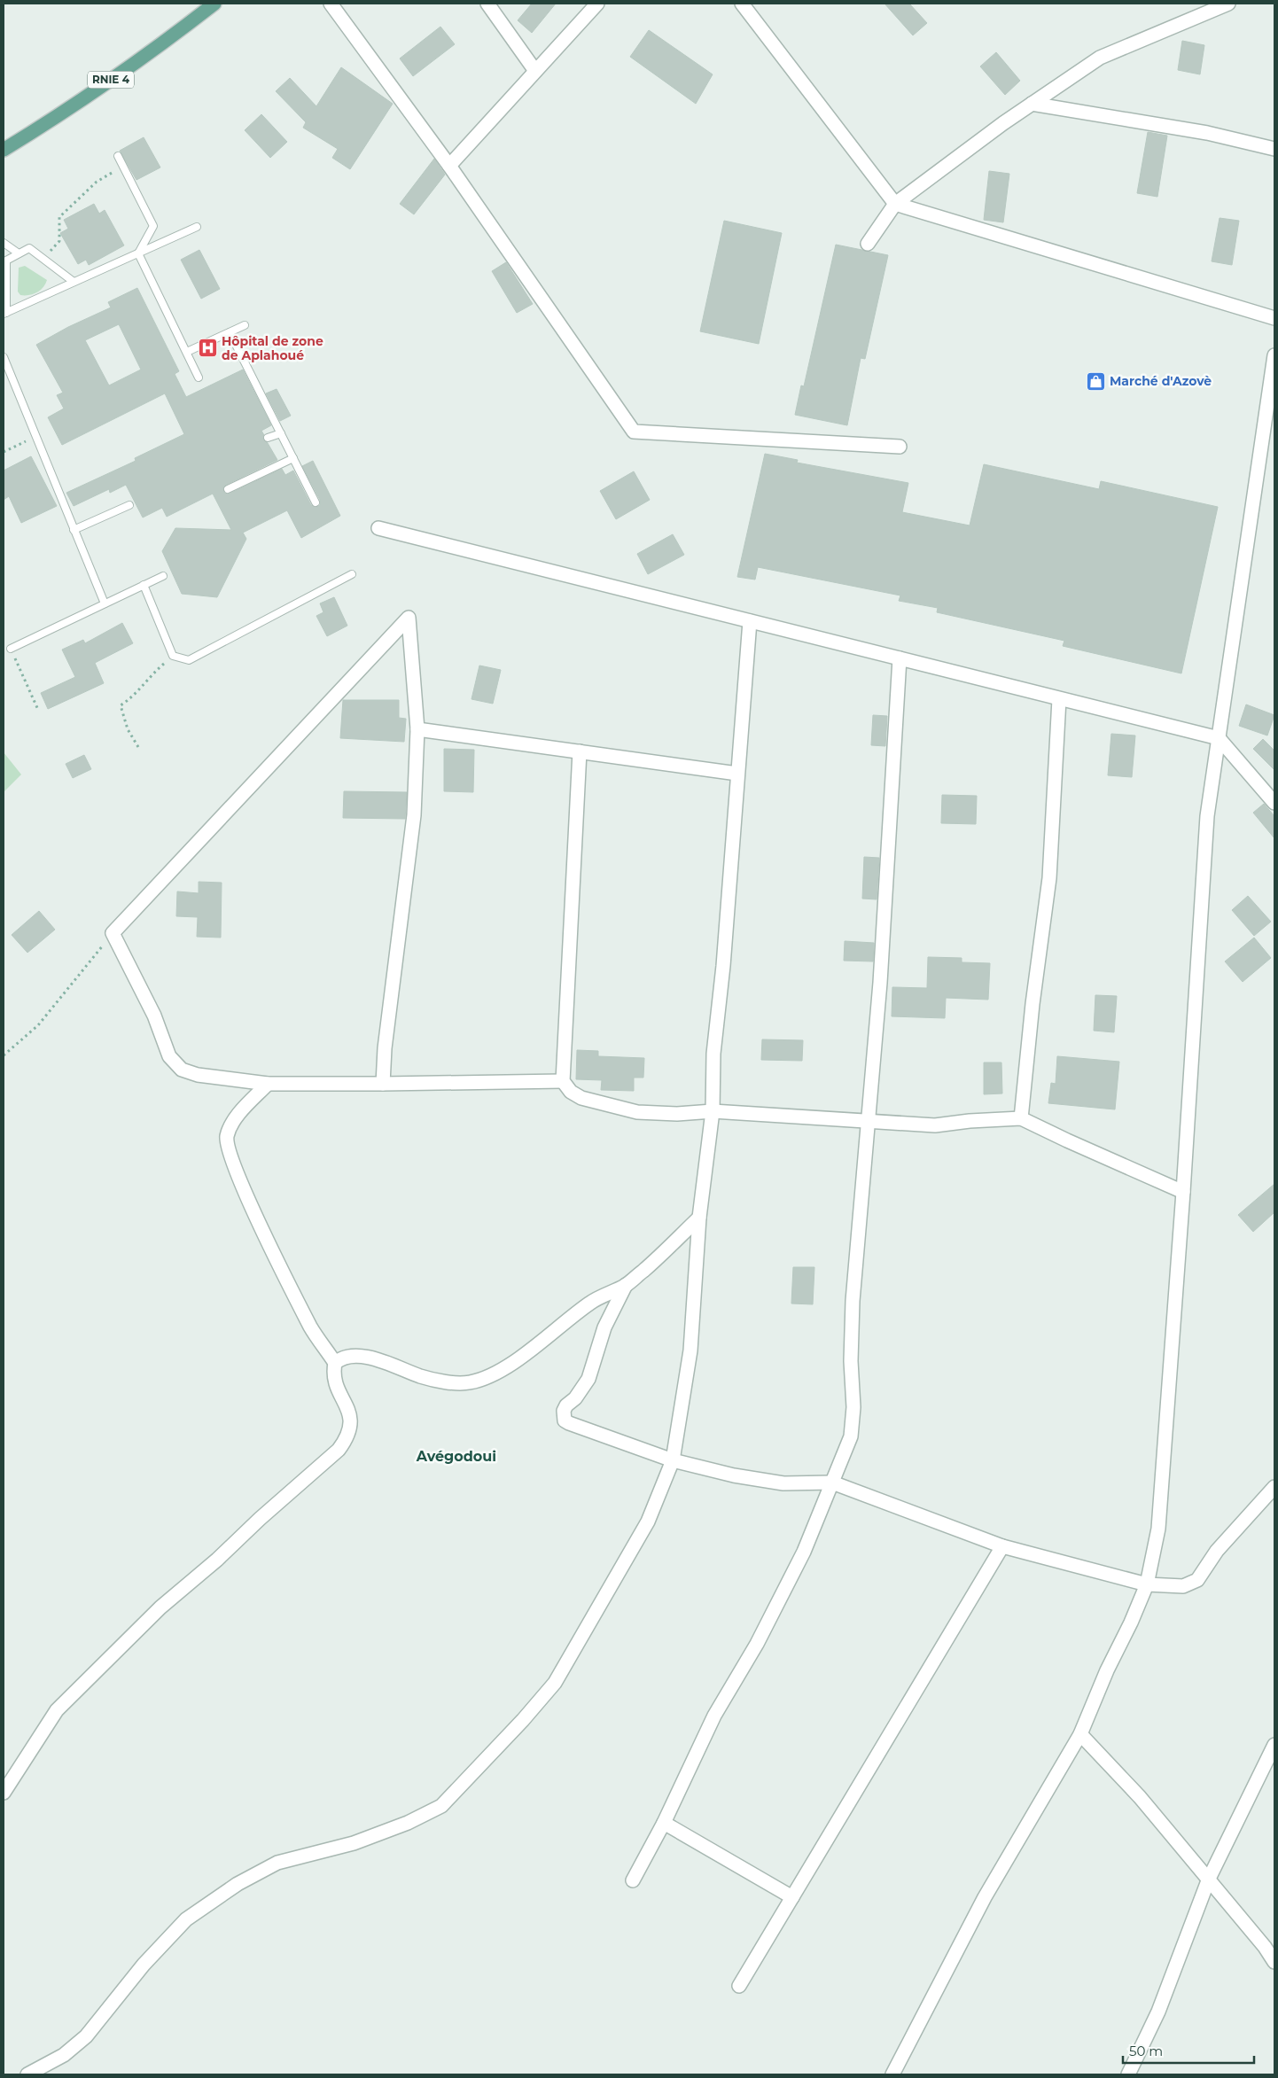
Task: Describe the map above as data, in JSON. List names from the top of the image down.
{
  "streets": {
    "main road": ["RNIE 4"]
  },
  "districts": ["Avégodoui"],
  "places": {
    "hospital": ["Hôpital de zone de Aplahoué"],
    "shop": ["Marché d'Azovè"]
  },
  "scale_bar": "50 m"
}
